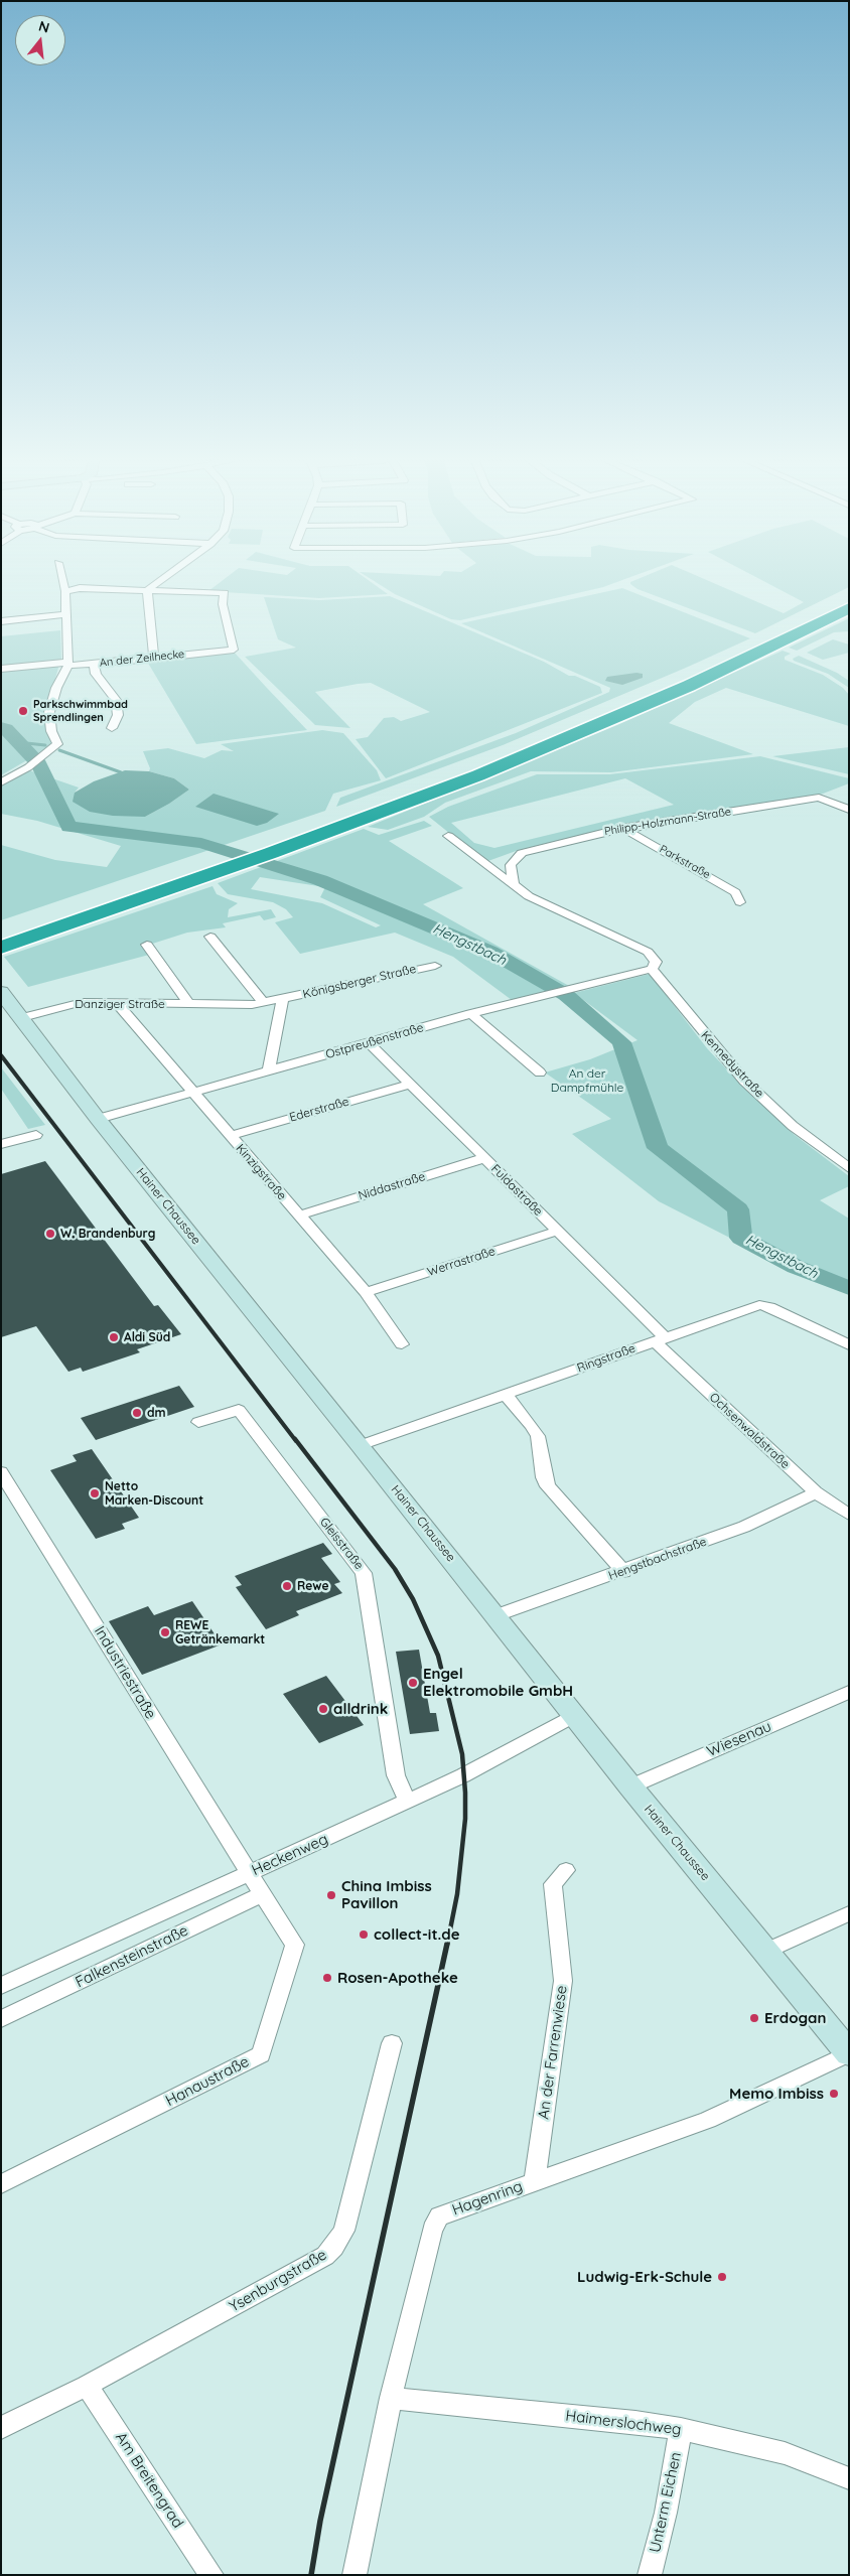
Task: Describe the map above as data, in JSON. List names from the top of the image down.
{
  "streets": {
    "street": [
      "An der Zeilhecke",
      "Philipp-Holzmann-Straße",
      "Parkstraße",
      "Königsberger Straße",
      "Danziger Straße",
      "Ostpreußenstraße",
      "Kennedystraße",
      "Ederstraße",
      "Kinzigstraße",
      "Niddastraße",
      "Fuldastraße",
      "Hainer Chaussee",
      "Werrastraße",
      "Ringstraße",
      "Ochsenwaldstraße",
      "Gleisstraße",
      "Hengstbachstraße",
      "Industriestraße",
      "Wiesenau",
      "Heckenweg",
      "Falkensteinstraße",
      "An der Farrenwiese",
      "Hanaustraße",
      "Hagenring",
      "Ysenburgstraße",
      "Haimerslochweg",
      "Am Breitengrad",
      "Unterm Eichen"
    ]
  },
  "crossings": [
    ["Philipp-Holzmann-Straße", "Parkstraße"],
    ["Königsberger Straße", "Danziger Straße"],
    ["Danziger Straße", "Kinzigstraße"],
    ["Danziger Straße", "Hainer Chaussee"],
    ["Ostpreußenstraße", "Kennedystraße"],
    ["Ostpreußenstraße", "Kinzigstraße"],
    ["Ostpreußenstraße", "Fuldastraße"],
    ["Ostpreußenstraße", "Hainer Chaussee"],
    ["Ederstraße", "Kinzigstraße"],
    ["Ederstraße", "Fuldastraße"],
    ["Kinzigstraße", "Niddastraße"],
    ["Kinzigstraße", "Werrastraße"],
    ["Niddastraße", "Fuldastraße"],
    ["Fuldastraße", "Werrastraße"],
    ["Fuldastraße", "Ringstraße"],
    ["Fuldastraße", "Ochsenwaldstraße"],
    ["Hainer Chaussee", "Ringstraße"],
    ["Hainer Chaussee", "Hengstbachstraße"],
    ["Hainer Chaussee", "Wiesenau"],
    ["Hainer Chaussee", "Heckenweg"],
    ["Hainer Chaussee", "Hagenring"],
    ["Ringstraße", "Ochsenwaldstraße"],
    ["Ochsenwaldstraße", "Hengstbachstraße"],
    ["Gleisstraße", "Heckenweg"],
    ["Industriestraße", "Heckenweg"],
    ["Industriestraße", "Hanaustraße"],
    ["Heckenweg", "Hanaustraße"],
    ["Falkensteinstraße", "Hanaustraße"],
    ["An der Farrenwiese", "Hagenring"],
    ["Hagenring", "Haimerslochweg"],
    ["Ysenburgstraße", "Am Breitengrad"],
    ["Haimerslochweg", "Unterm Eichen"]
  ],
  "water": ["Hengstbach"],
  "parks": ["An der Dampfmühle"],
  "places": [
    "Parkschwimmbad Sprendlingen",
    "W. Brandenburg",
    "Aldi Süd",
    "dm",
    "Netto Marken-Discount",
    "Rewe",
    "REWE Getränkemarkt",
    "Engel Elektromobile GmbH",
    "alldrink",
    "China Imbiss Pavillon",
    "collect-it.de",
    "Rosen-Apotheke",
    "Erdogan",
    "Memo Imbiss",
    "Ludwig-Erk-Schule"
  ],
  "north": "top"
}
